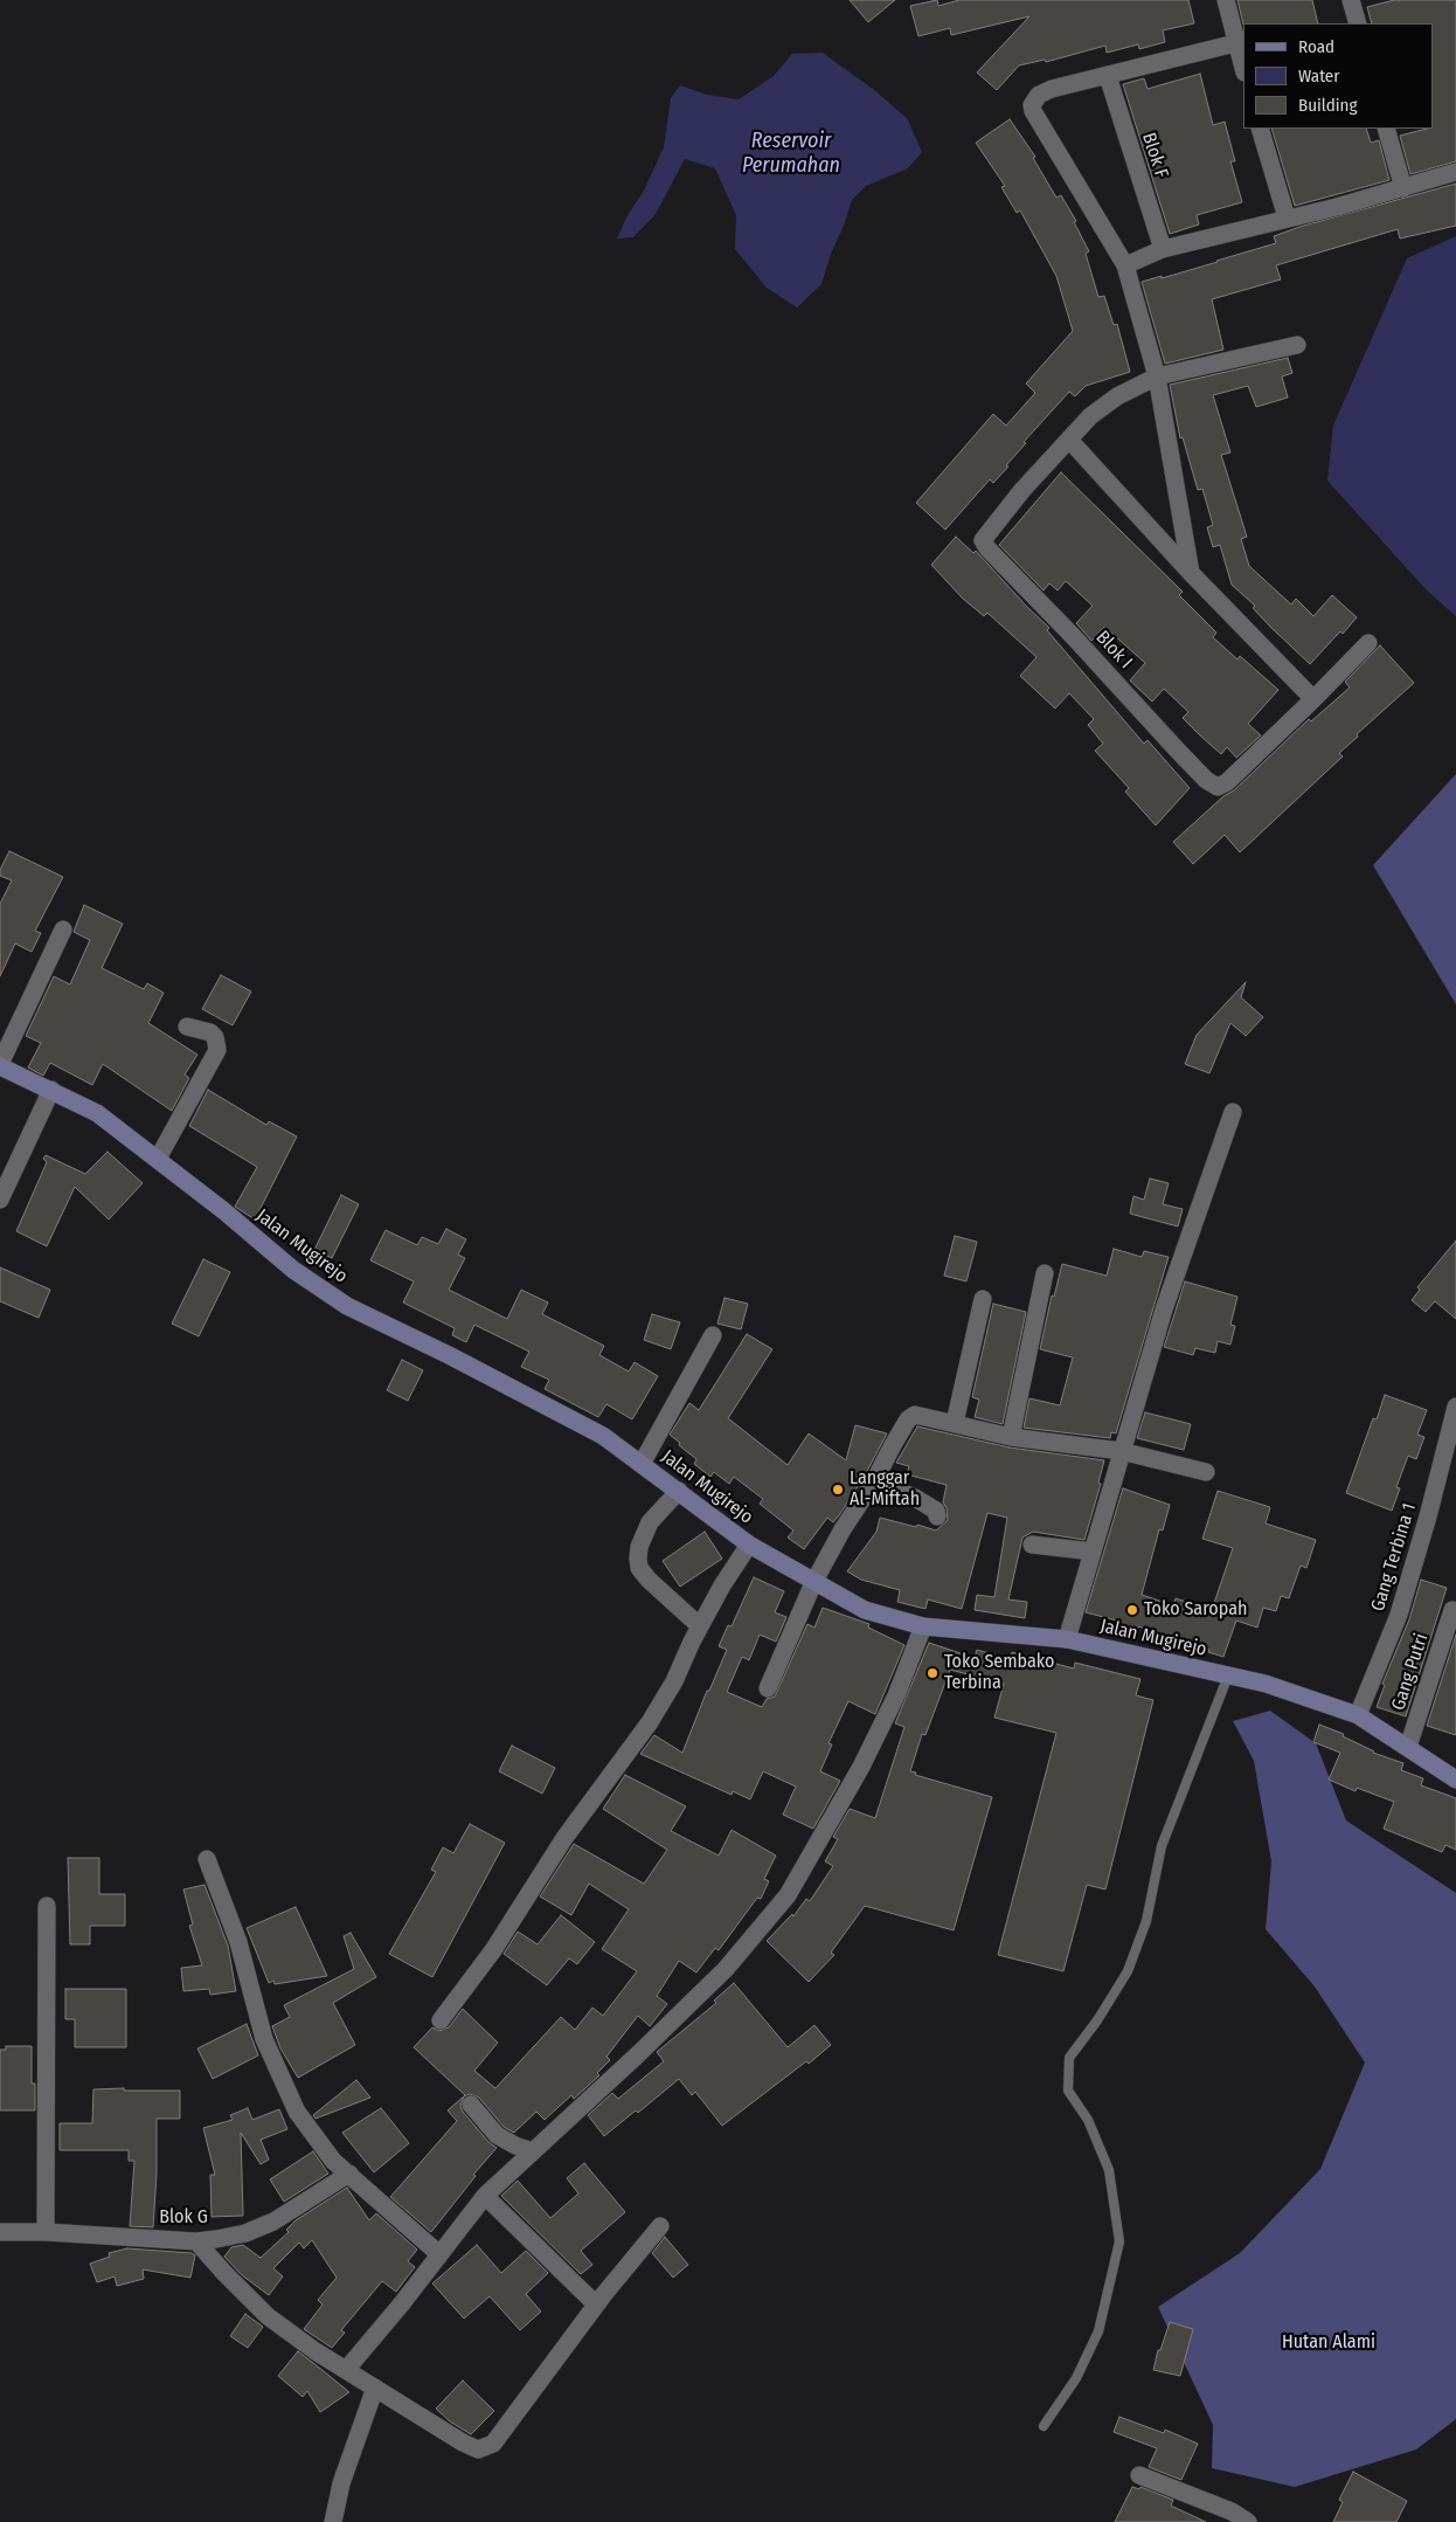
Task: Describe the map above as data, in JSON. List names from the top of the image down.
{
  "streets": {
    "street": [
      "Blok F",
      "Blok I",
      "Jalan Mugirejo",
      "Gang Terbina 1",
      "Gang Putri",
      "Blok G"
    ]
  },
  "crossings": [
    ["Jalan Mugirejo", "Gang Terbina 1"],
    ["Jalan Mugirejo", "Gang Putri"]
  ],
  "water": ["Reservoir Perumahan"],
  "parks": ["Hutan Alami"],
  "places": ["Langgar Al-Miftah", "Toko Saropah", "Toko Sembako Terbina"],
  "legend": ["Road", "Water", "Building"]
}
